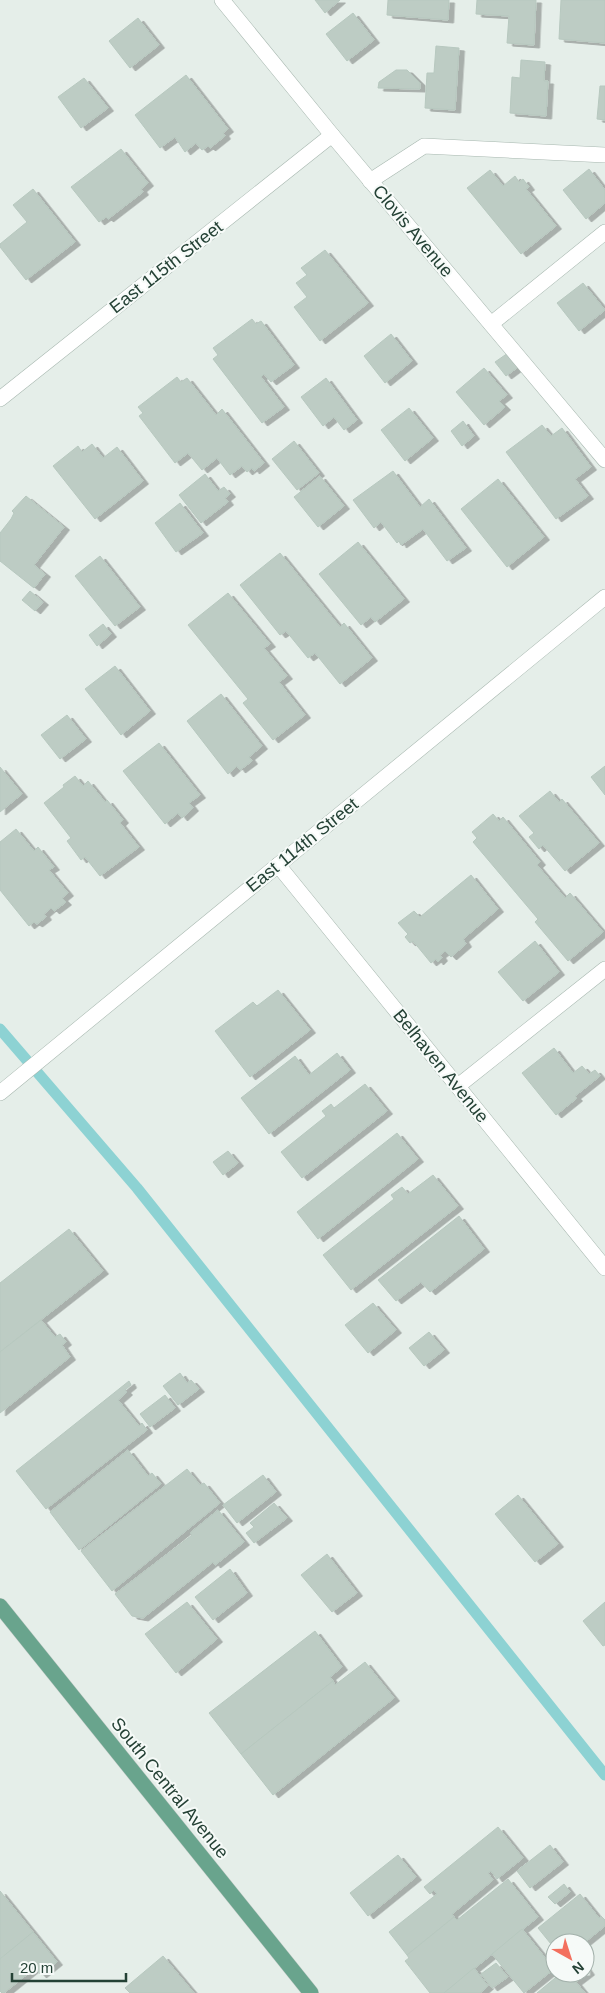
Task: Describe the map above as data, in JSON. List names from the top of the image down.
{
  "streets": {
    "main road": ["South Central Avenue"],
    "street": [
      "Clovis Avenue",
      "East 115th Street",
      "East 114th Street",
      "Belhaven Avenue"
    ]
  },
  "crossings": [
    ["Clovis Avenue", "East 115th Street"],
    ["East 114th Street", "Belhaven Avenue"]
  ],
  "scale_bar": "20 m",
  "north": "bottom right"
}
